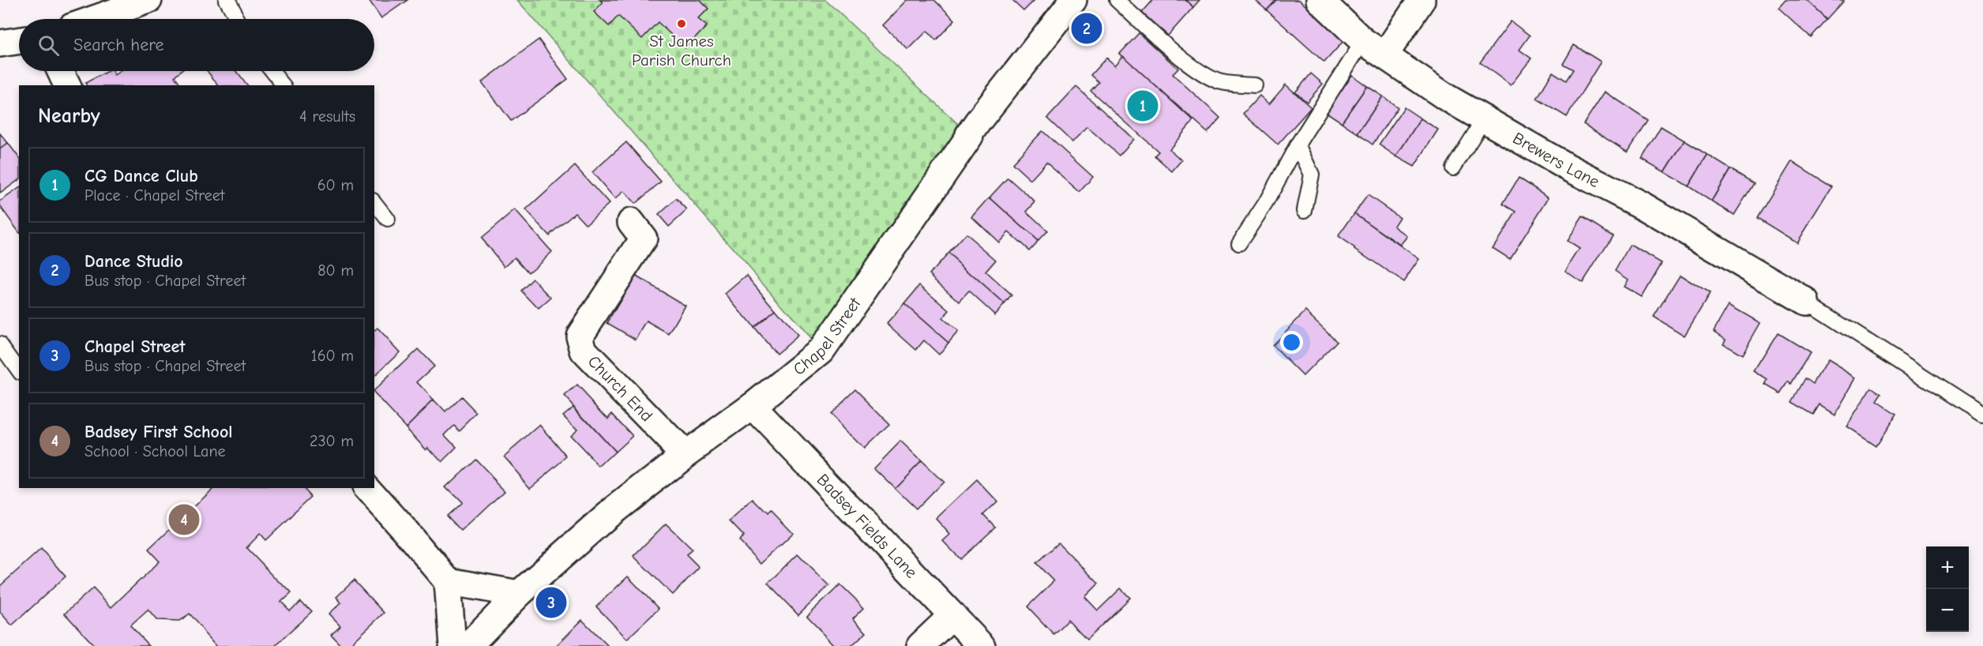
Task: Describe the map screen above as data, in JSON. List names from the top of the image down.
{
  "streets": {
    "street": [
      "Brewers Lane",
      "Chapel Street",
      "Church End",
      "Badsey Fields Lane"
    ]
  },
  "crossings": [
    ["Chapel Street", "Church End"],
    ["Chapel Street", "Badsey Fields Lane"]
  ],
  "places": ["St James Parish Church"],
  "page": {
    "pins": [
      "2",
      "1",
      "4",
      "3"
    ],
    "search": "Search here",
    "heading": ["Nearby", "4 results"],
    "list": [
      {
        "mark": "1",
        "name": "CG Dance Club",
        "note": "Place · Chapel Street",
        "value": "60 m"
      },
      {
        "mark": "2",
        "name": "Dance Studio",
        "note": "Bus stop · Chapel Street",
        "value": "80 m"
      },
      {
        "mark": "3",
        "name": "Chapel Street",
        "note": "Bus stop · Chapel Street",
        "value": "160 m"
      },
      {
        "mark": "4",
        "name": "Badsey First School",
        "note": "School · School Lane",
        "value": "230 m"
      }
    ],
    "map_buttons": ["+", "−"]
  }
}
